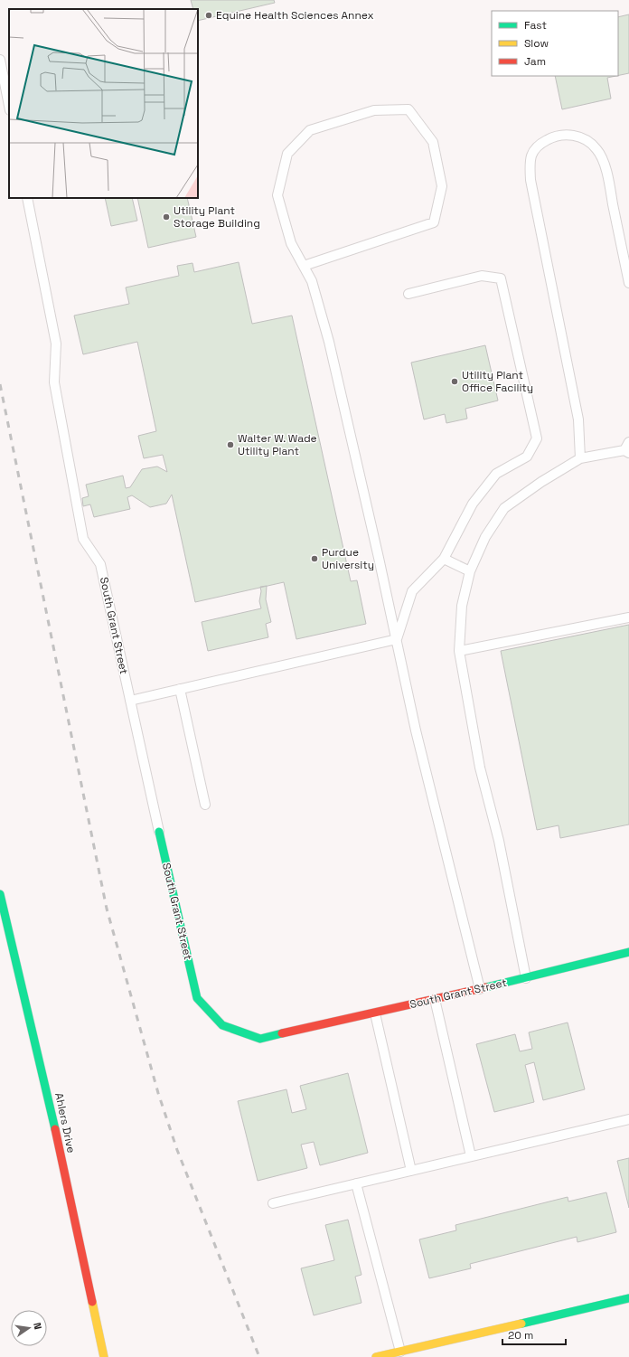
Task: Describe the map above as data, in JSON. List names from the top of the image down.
{
  "streets": {
    "street": ["South Grant Street", "Ahlers Drive"]
  },
  "places": [
    "Equine Health Sciences Annex",
    "Utility Plant Storage Building",
    "Utility Plant Office Facility",
    "Walter W. Wade Utility Plant",
    "Purdue University"
  ],
  "legend": ["Fast", "Slow", "Jam"],
  "scale_bar": "20 m",
  "north": "right"
}
